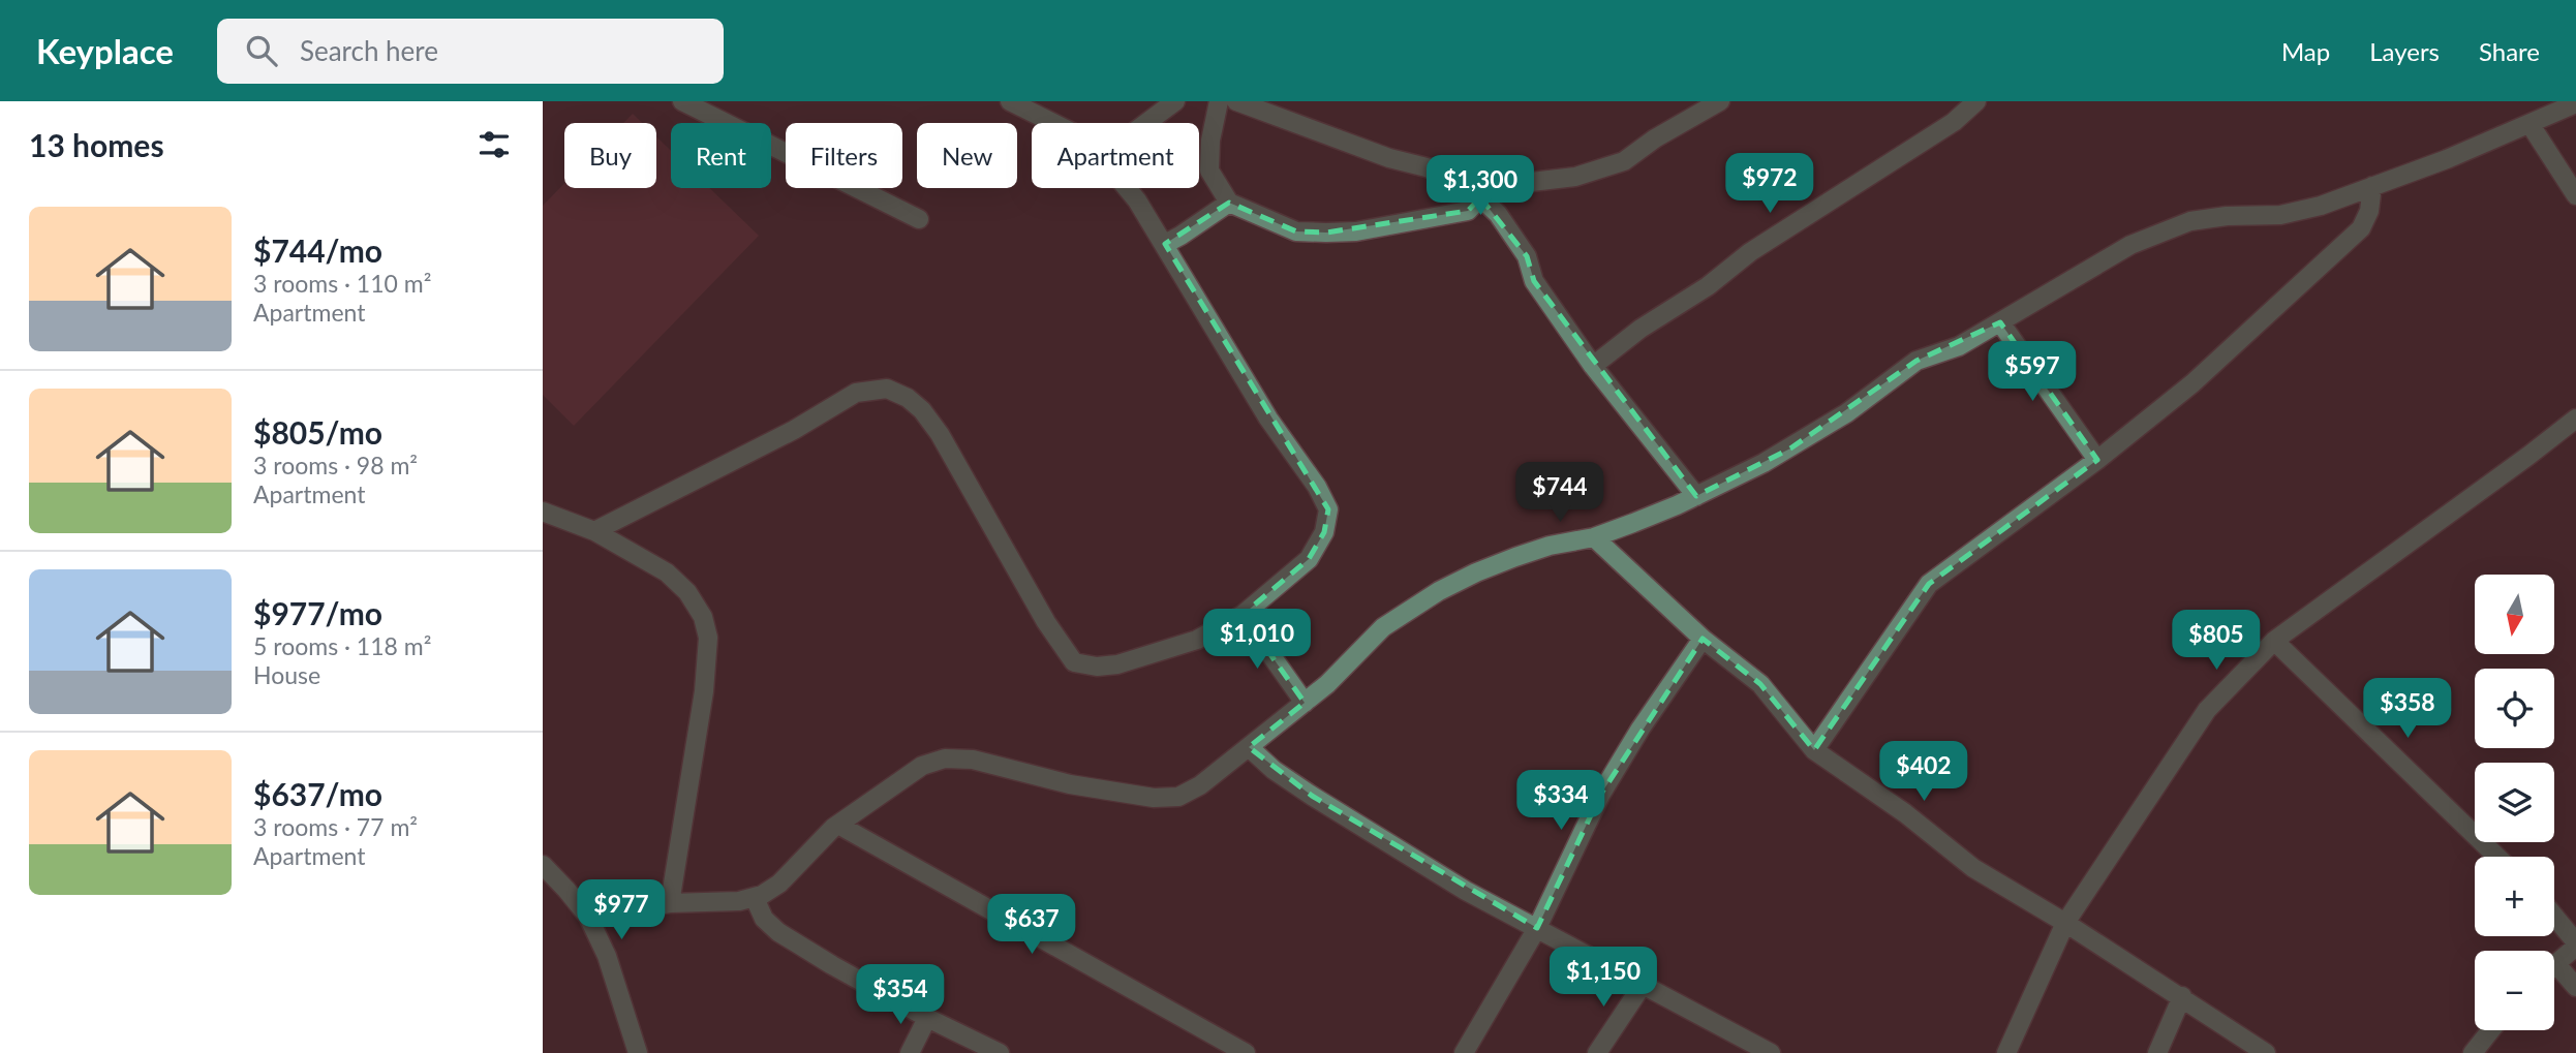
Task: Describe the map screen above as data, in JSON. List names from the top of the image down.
{
  "north": "bottom",
  "page": {
    "header": "Keyplace",
    "search": "Search here",
    "nav": ["Map", "Layers", "Share"],
    "heading": "13 homes",
    "chip": [
      "Buy",
      "Rent",
      "Filters",
      "New",
      "Apartment"
    ],
    "price": [
      "$972",
      "$1,300",
      "$597",
      "$744",
      "$1,010",
      "$805",
      "$358",
      "$402",
      "$334",
      "$977",
      "$637",
      "$1,150",
      "$354"
    ],
    "list": [
      {
        "name": "$744/mo",
        "note": "3 rooms · 110 m² · Apartment"
      },
      {
        "name": "$805/mo",
        "note": "3 rooms · 98 m² · Apartment"
      },
      {
        "name": "$977/mo",
        "note": "5 rooms · 118 m² · House"
      },
      {
        "name": "$637/mo",
        "note": "3 rooms · 77 m² · Apartment"
      }
    ],
    "map_buttons": ["+", "−"]
  }
}
